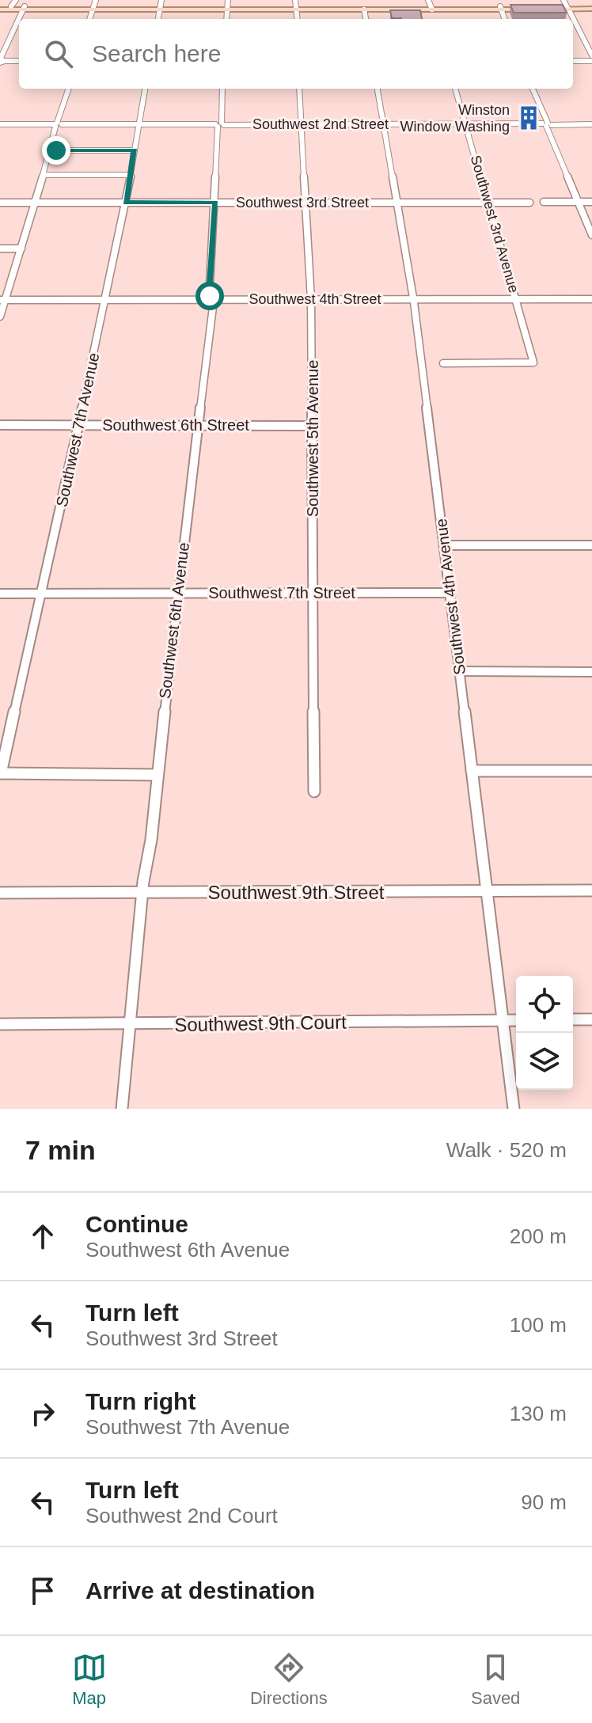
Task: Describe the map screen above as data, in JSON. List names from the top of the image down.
{
  "streets": {
    "street": [
      "Southwest 2nd Street",
      "Southwest 3rd Street",
      "Southwest 3rd Avenue",
      "Southwest 4th Street",
      "Southwest 6th Street",
      "Southwest 7th Avenue",
      "Southwest 5th Avenue",
      "Southwest 7th Street",
      "Southwest 4th Avenue",
      "Southwest 6th Avenue",
      "Southwest 9th Street",
      "Southwest 9th Court"
    ]
  },
  "crossings": [
    ["Southwest 2nd Street", "Southwest 3rd Avenue"],
    ["Southwest 2nd Street", "Southwest 7th Avenue"],
    ["Southwest 2nd Street", "Southwest 5th Avenue"],
    ["Southwest 2nd Street", "Southwest 4th Avenue"],
    ["Southwest 2nd Street", "Southwest 6th Avenue"],
    ["Southwest 3rd Street", "Southwest 3rd Avenue"],
    ["Southwest 3rd Street", "Southwest 7th Avenue"],
    ["Southwest 3rd Street", "Southwest 5th Avenue"],
    ["Southwest 3rd Street", "Southwest 4th Avenue"],
    ["Southwest 3rd Street", "Southwest 6th Avenue"],
    ["Southwest 3rd Avenue", "Southwest 4th Street"],
    ["Southwest 4th Street", "Southwest 7th Avenue"],
    ["Southwest 4th Street", "Southwest 5th Avenue"],
    ["Southwest 4th Street", "Southwest 4th Avenue"],
    ["Southwest 4th Street", "Southwest 6th Avenue"],
    ["Southwest 6th Street", "Southwest 7th Avenue"],
    ["Southwest 6th Street", "Southwest 5th Avenue"],
    ["Southwest 6th Street", "Southwest 6th Avenue"],
    ["Southwest 7th Avenue", "Southwest 7th Street"],
    ["Southwest 5th Avenue", "Southwest 7th Street"],
    ["Southwest 7th Street", "Southwest 4th Avenue"],
    ["Southwest 7th Street", "Southwest 6th Avenue"],
    ["Southwest 4th Avenue", "Southwest 9th Street"],
    ["Southwest 4th Avenue", "Southwest 9th Court"],
    ["Southwest 6th Avenue", "Southwest 9th Street"],
    ["Southwest 6th Avenue", "Southwest 9th Court"]
  ],
  "places": {
    "building": ["Winston Window Washing"]
  },
  "page": {
    "search": "Search here",
    "heading": ["7 min", "Walk · 520 m"],
    "list": [
      ["Continue", "Southwest 6th Avenue", "200 m"],
      ["Turn left", "Southwest 3rd Street", "100 m"],
      ["Turn right", "Southwest 7th Avenue", "130 m"],
      ["Turn left", "Southwest 2nd Court", "90 m"],
      "Arrive at destination"
    ],
    "nav": ["Map", "Directions", "Saved"]
  }
}
